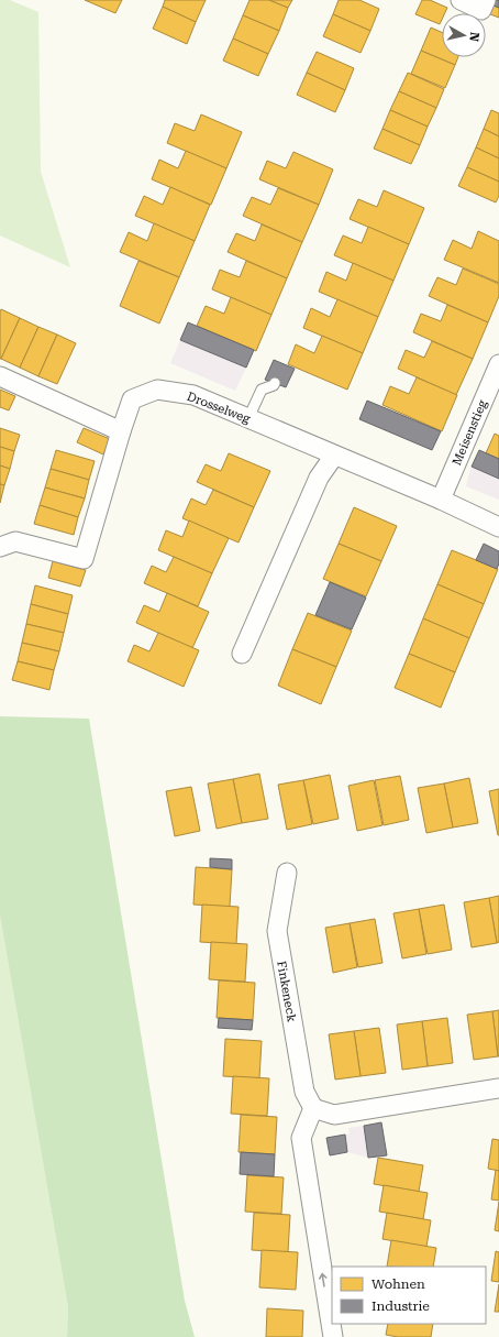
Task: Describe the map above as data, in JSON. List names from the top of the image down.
{
  "streets": {
    "street": ["Drosselweg", "Meisenstieg", "Finkeneck"]
  },
  "crossings": [
    ["Drosselweg", "Meisenstieg"]
  ],
  "legend": ["Wohnen", "Industrie"],
  "north": "right"
}
